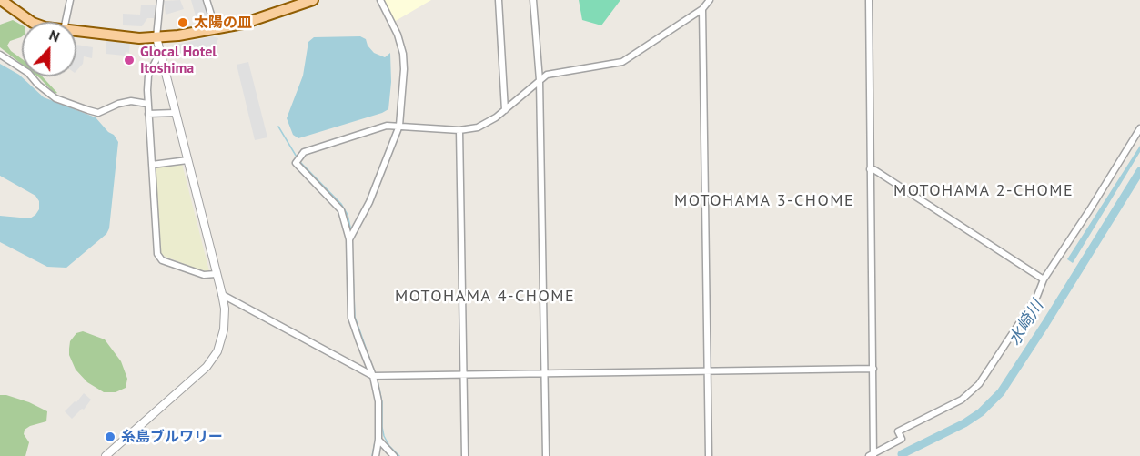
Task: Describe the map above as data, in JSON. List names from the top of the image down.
{
  "districts": ["MOTOHAMA 2-CHOME", "MOTOHAMA 3-CHOME", "MOTOHAMA 4-CHOME"],
  "water": ["水崎川"],
  "places": ["太陽の皿", "Glocal Hotel Itoshima", "糸島ブルワリー"],
  "north": "top"
}
